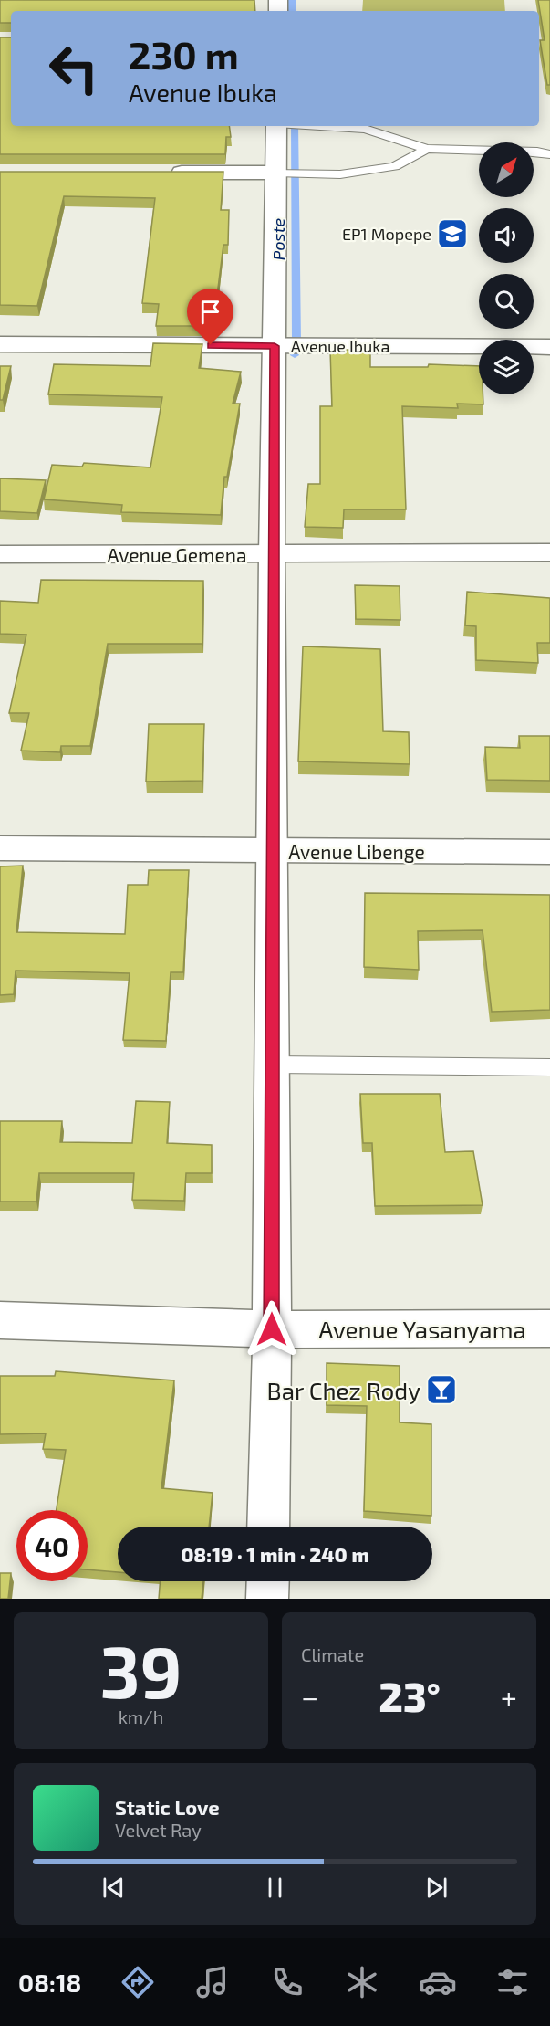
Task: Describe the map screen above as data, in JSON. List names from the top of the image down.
{
  "streets": {
    "street": [
      "Avenue Ibuka",
      "Avenue Gemena",
      "Avenue Libenge",
      "Avenue Yasanyama"
    ]
  },
  "water": ["Poste"],
  "places": {
    "school or university": ["EP1 Mopepe"],
    "bar": ["Bar Chez Rody"]
  },
  "north": "top right",
  "page": {
    "turn": ["230 m", "Avenue Ibuka"],
    "limit": "40",
    "trip": "08:19 · 1 min · 240 m",
    "tile": [
      ["39", "km/h"],
      "Climate"
    ],
    "heat": ["−", "23°", "+"],
    "song": ["Static Love", "Velvet Ray"],
    "tabs": "08:18"
  }
}
